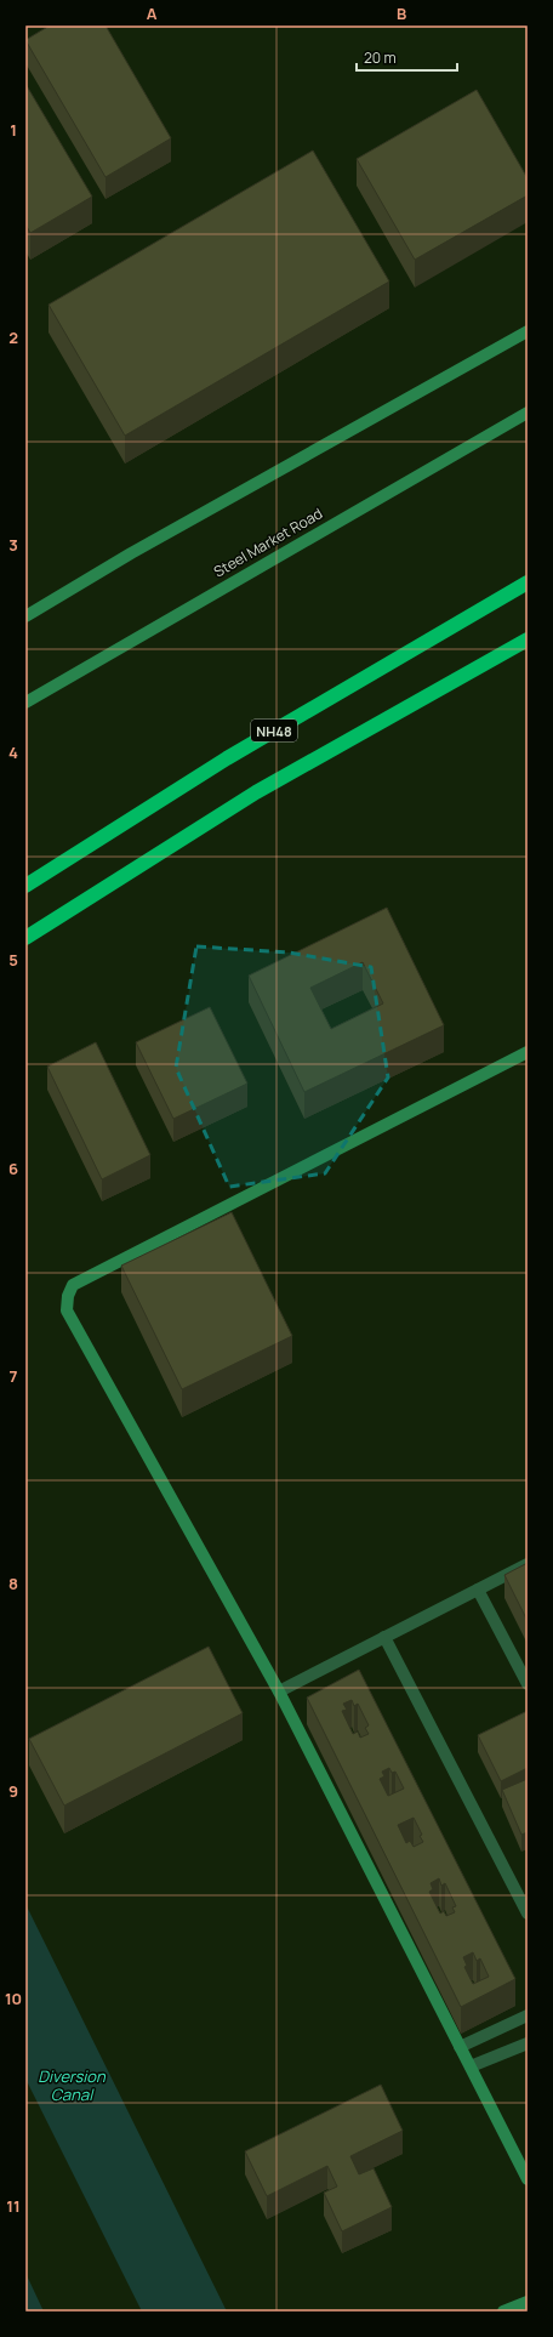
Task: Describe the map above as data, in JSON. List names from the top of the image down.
{
  "streets": {
    "highway": ["NH48"],
    "street": ["Steel Market Road"]
  },
  "water": ["Diversion Canal"],
  "scale_bar": "20 m",
  "grid": {
    "columns": ["A", "B"],
    "rows": [
      "1",
      "2",
      "3",
      "4",
      "5",
      "6",
      "7",
      "8",
      "9",
      "10",
      "11"
    ]
  }
}
